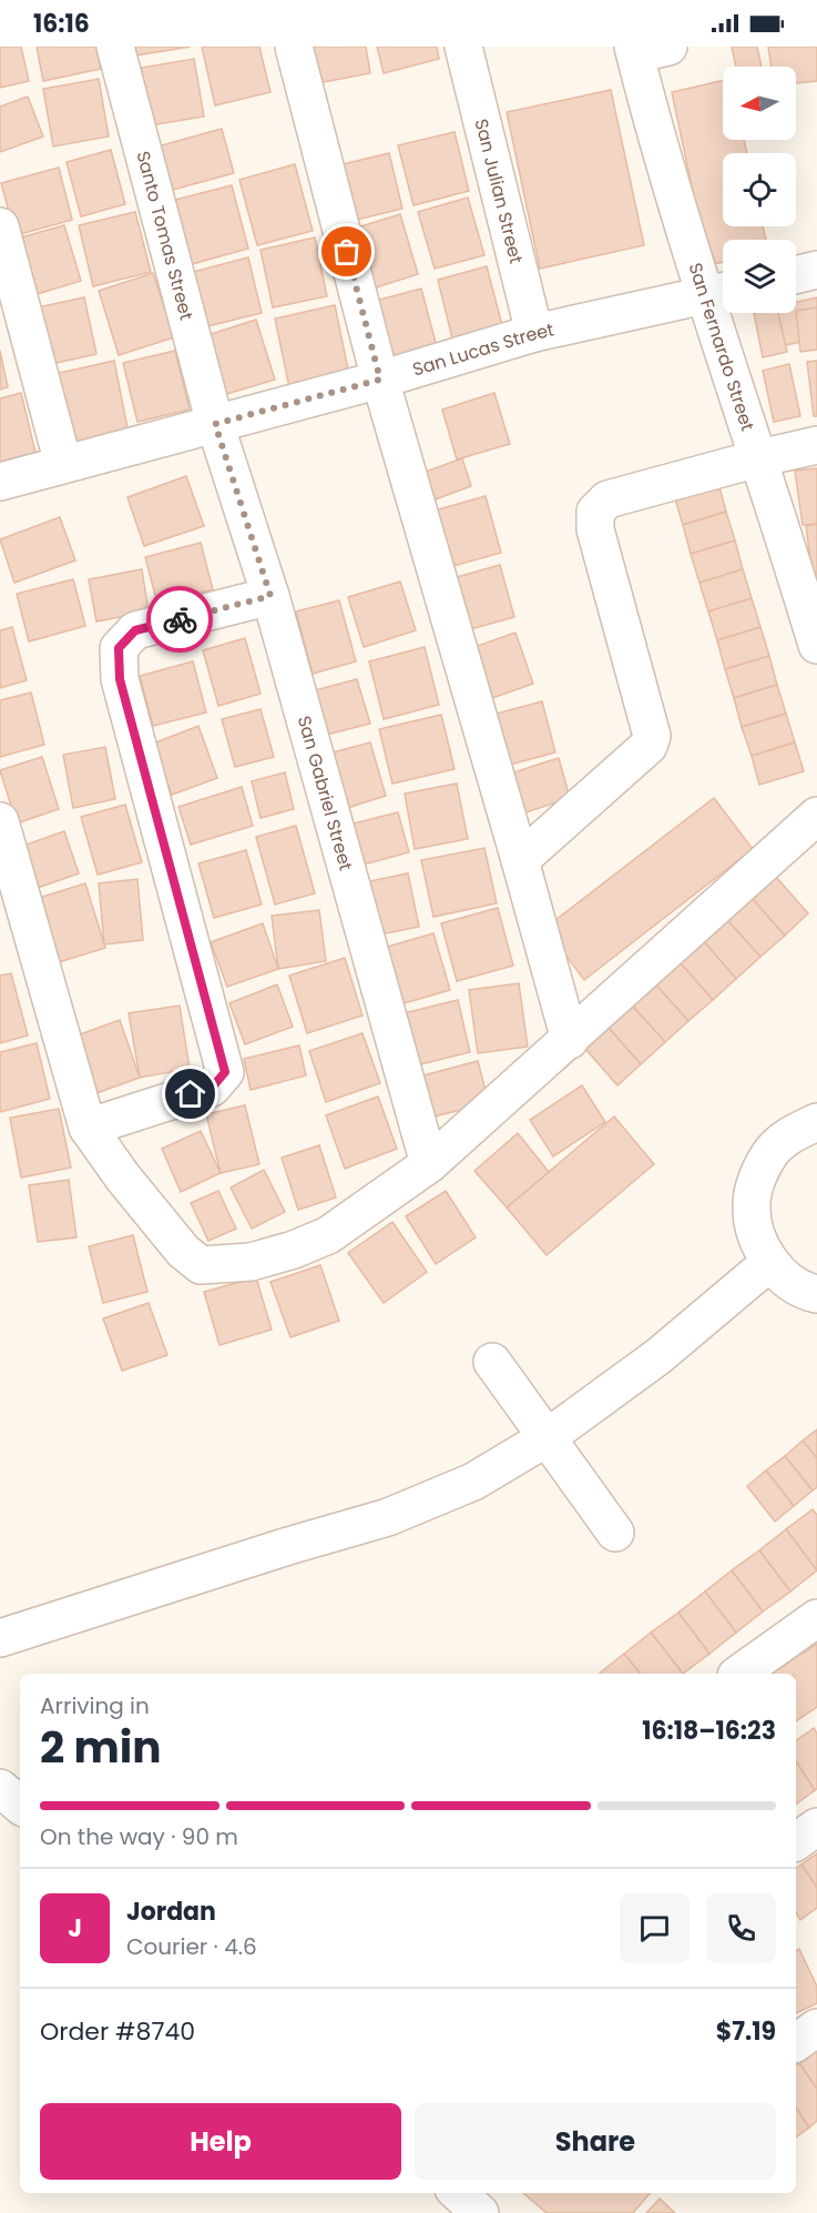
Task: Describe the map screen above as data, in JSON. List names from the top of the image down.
{
  "streets": {
    "street": [
      "San Julian Street",
      "Santo Tomas Street",
      "San Fernardo Street",
      "San Lucas Street",
      "San Gabriel Street"
    ]
  },
  "crossings": [
    ["San Julian Street", "San Lucas Street"],
    ["Santo Tomas Street", "San Lucas Street"],
    ["Santo Tomas Street", "San Gabriel Street"],
    ["San Fernardo Street", "San Lucas Street"],
    ["San Lucas Street", "San Gabriel Street"]
  ],
  "north": "left",
  "page": {
    "status": "16:16",
    "heading": ["2 min", "Arriving in", "16:18–16:23"],
    "panel": [
      "Jordan",
      "Courier · 4.6",
      "Order #8740",
      "$7.19"
    ],
    "bar": "On the way · 90 m",
    "round": "J",
    "buttons": ["Help", "Share"]
  }
}
